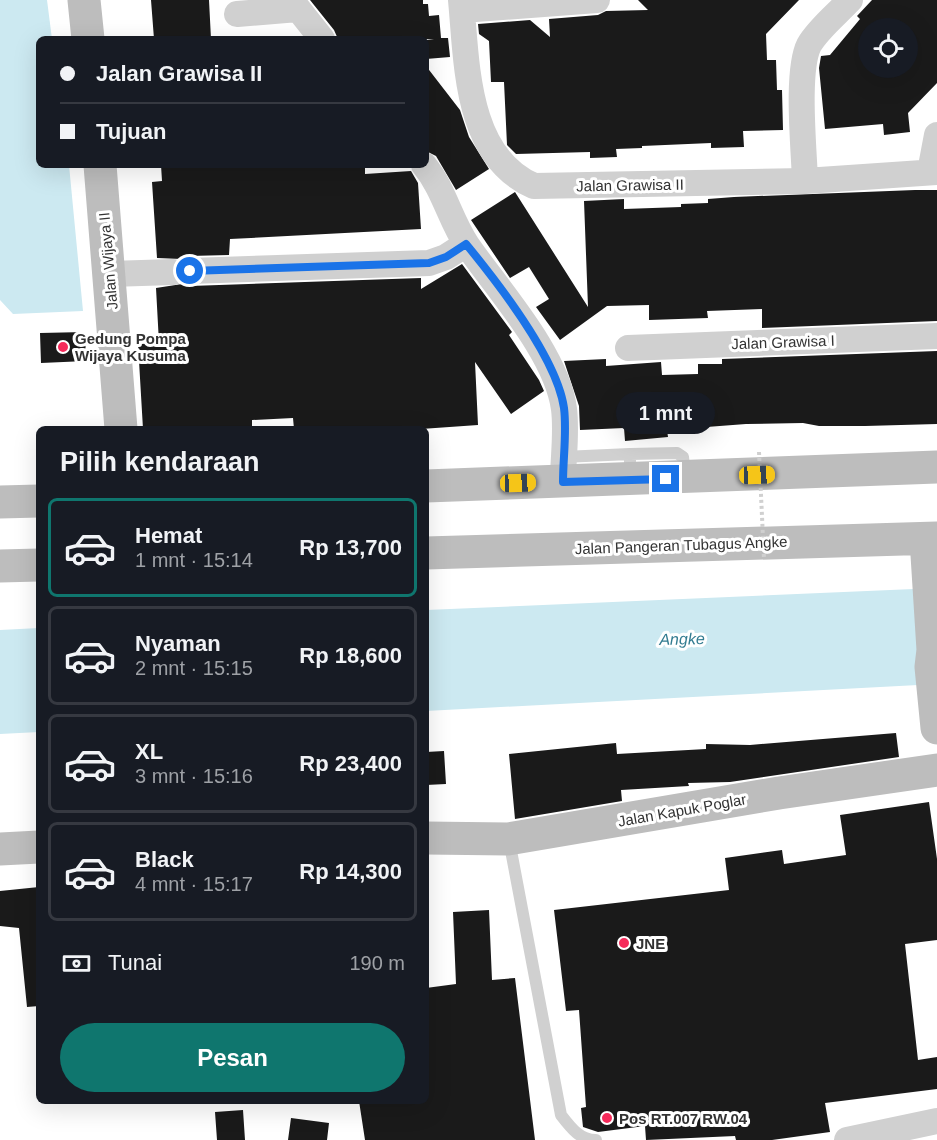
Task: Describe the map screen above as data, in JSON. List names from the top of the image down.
{
  "streets": {
    "main road": ["Jalan Wijaya II", "Jalan Pangeran Tubagus Angke", "Jalan Kapuk Poglar"],
    "street": ["Jalan Grawisa II", "Jalan Grawisa I"]
  },
  "water": ["Angke"],
  "places": ["Gedung Pompa Wijaya Kusuma", "JNE", "Pos RT.007 RW.04"],
  "page": {
    "banner": ["Jalan Grawisa II", "Tujuan"],
    "bubble": "1 mnt",
    "heading": "Pilih kendaraan",
    "list": [
      {
        "name": "Hemat",
        "note": "1 mnt · 15:14",
        "value": "Rp 13,700"
      },
      {
        "name": "Nyaman",
        "note": "2 mnt · 15:15",
        "value": "Rp 18,600"
      },
      {
        "name": "XL",
        "note": "3 mnt · 15:16",
        "value": "Rp 23,400"
      },
      {
        "name": "Black",
        "note": "4 mnt · 15:17",
        "value": "Rp 14,300"
      }
    ],
    "pay": ["Tunai", "190 m"],
    "buttons": "Pesan"
  }
}
